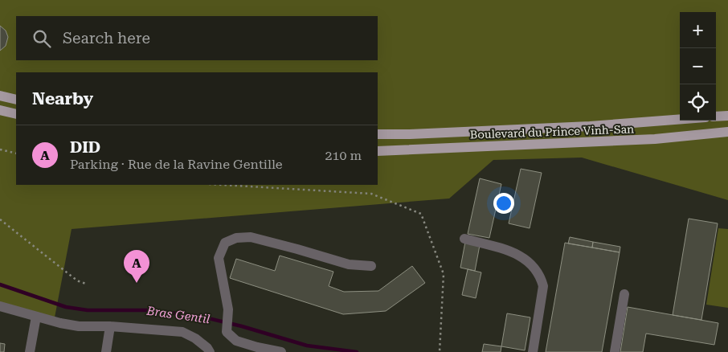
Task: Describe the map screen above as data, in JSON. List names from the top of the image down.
{
  "streets": {
    "main road": ["Boulevard du Prince Vinh-San"]
  },
  "water": ["Bras Gentil"],
  "page": {
    "map_buttons": ["+", "−"],
    "search": "Search here",
    "heading": "Nearby",
    "list": [
      {
        "mark": "A",
        "name": "DID",
        "note": "Parking · Rue de la Ravine Gentille",
        "value": "210 m"
      }
    ],
    "pins": "A"
  }
}
